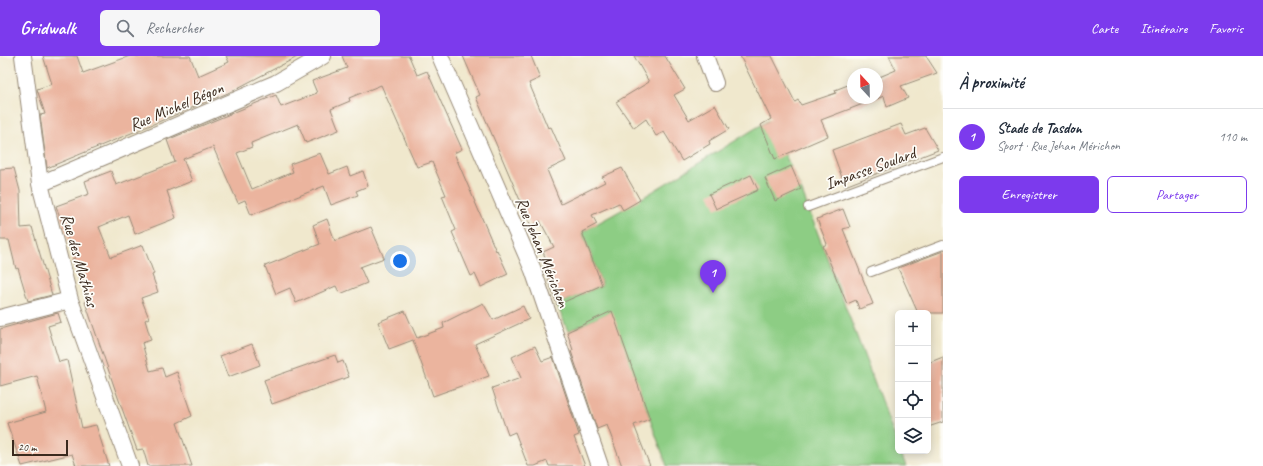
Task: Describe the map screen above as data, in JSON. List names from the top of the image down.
{
  "streets": {
    "street": ["Rue Michel Bégon", "Rue Jehan Mérichon", "Rue des Mathias"],
    "lane": ["Impasse Soulard"]
  },
  "crossings": [
    ["Rue Michel Bégon", "Rue des Mathias"]
  ],
  "scale_bar": "20 m",
  "north": "top",
  "page": {
    "header": "Gridwalk",
    "search": "Rechercher",
    "nav": ["Carte", "Itinéraire", "Favoris"],
    "heading": "À proximité",
    "list": [
      {
        "mark": "1",
        "name": "Stade de Tasdon",
        "note": "Sport · Rue Jehan Mérichon",
        "value": "110 m"
      }
    ],
    "buttons": ["Enregistrer", "Partager"],
    "pins": "1",
    "map_buttons": ["+", "−"],
    "scale": "20 m"
  }
}
